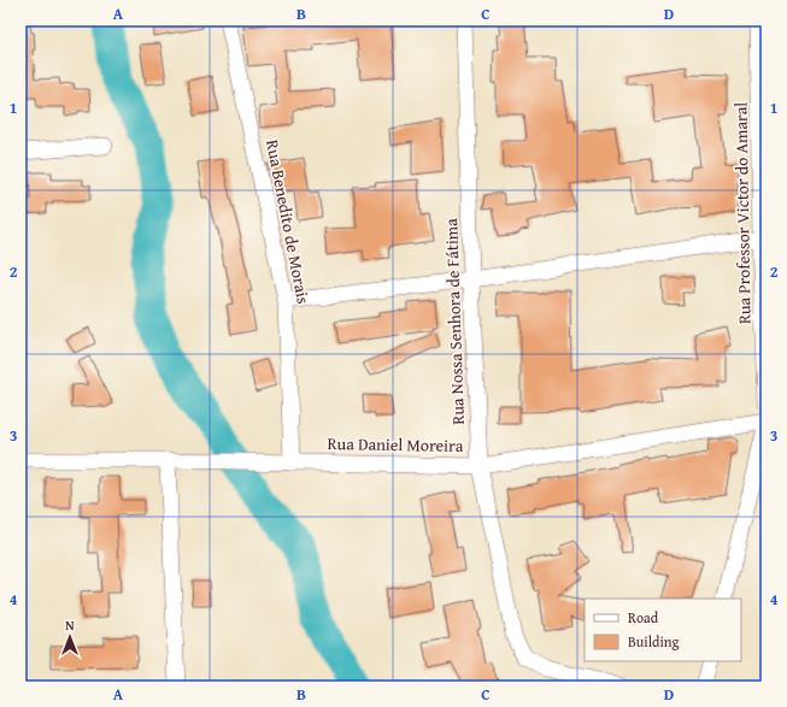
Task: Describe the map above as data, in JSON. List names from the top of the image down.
{
  "streets": {
    "street": [
      "Rua Professor Victor do Amaral",
      "Rua Benedito de Morais",
      "Rua Nossa Senhora de Fátima",
      "Rua Daniel Moreira"
    ]
  },
  "crossings": [
    ["Rua Benedito de Morais", "Rua Daniel Moreira"],
    ["Rua Nossa Senhora de Fátima", "Rua Daniel Moreira"]
  ],
  "legend": ["Road", "Building"],
  "north": "top",
  "grid": {
    "columns": [
      "A",
      "B",
      "C",
      "D"
    ],
    "rows": [
      "1",
      "2",
      "3",
      "4"
    ]
  }
}
